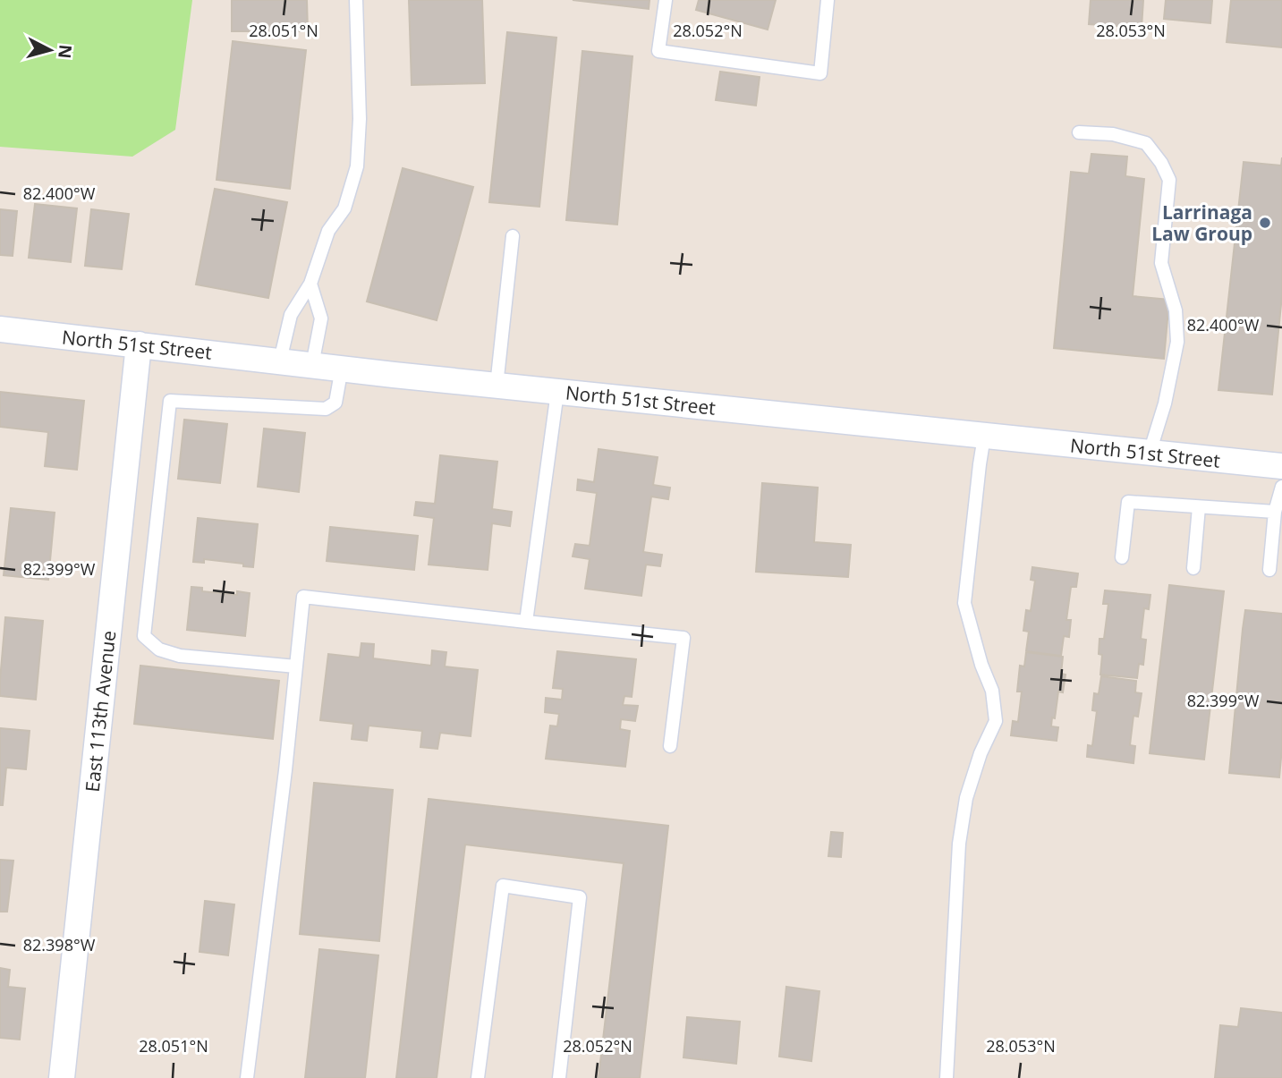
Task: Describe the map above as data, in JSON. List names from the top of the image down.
{
  "streets": {
    "street": ["North 51st Street", "East 113th Avenue"]
  },
  "crossings": [
    ["North 51st Street", "East 113th Avenue"]
  ],
  "places": ["Larrinaga Law Group"],
  "north": "right",
  "coordinates": [
    "28.051°N",
    "28.052°N",
    "28.053°N",
    "82.400°W",
    "82.399°W",
    "82.398°W"
  ]
}
